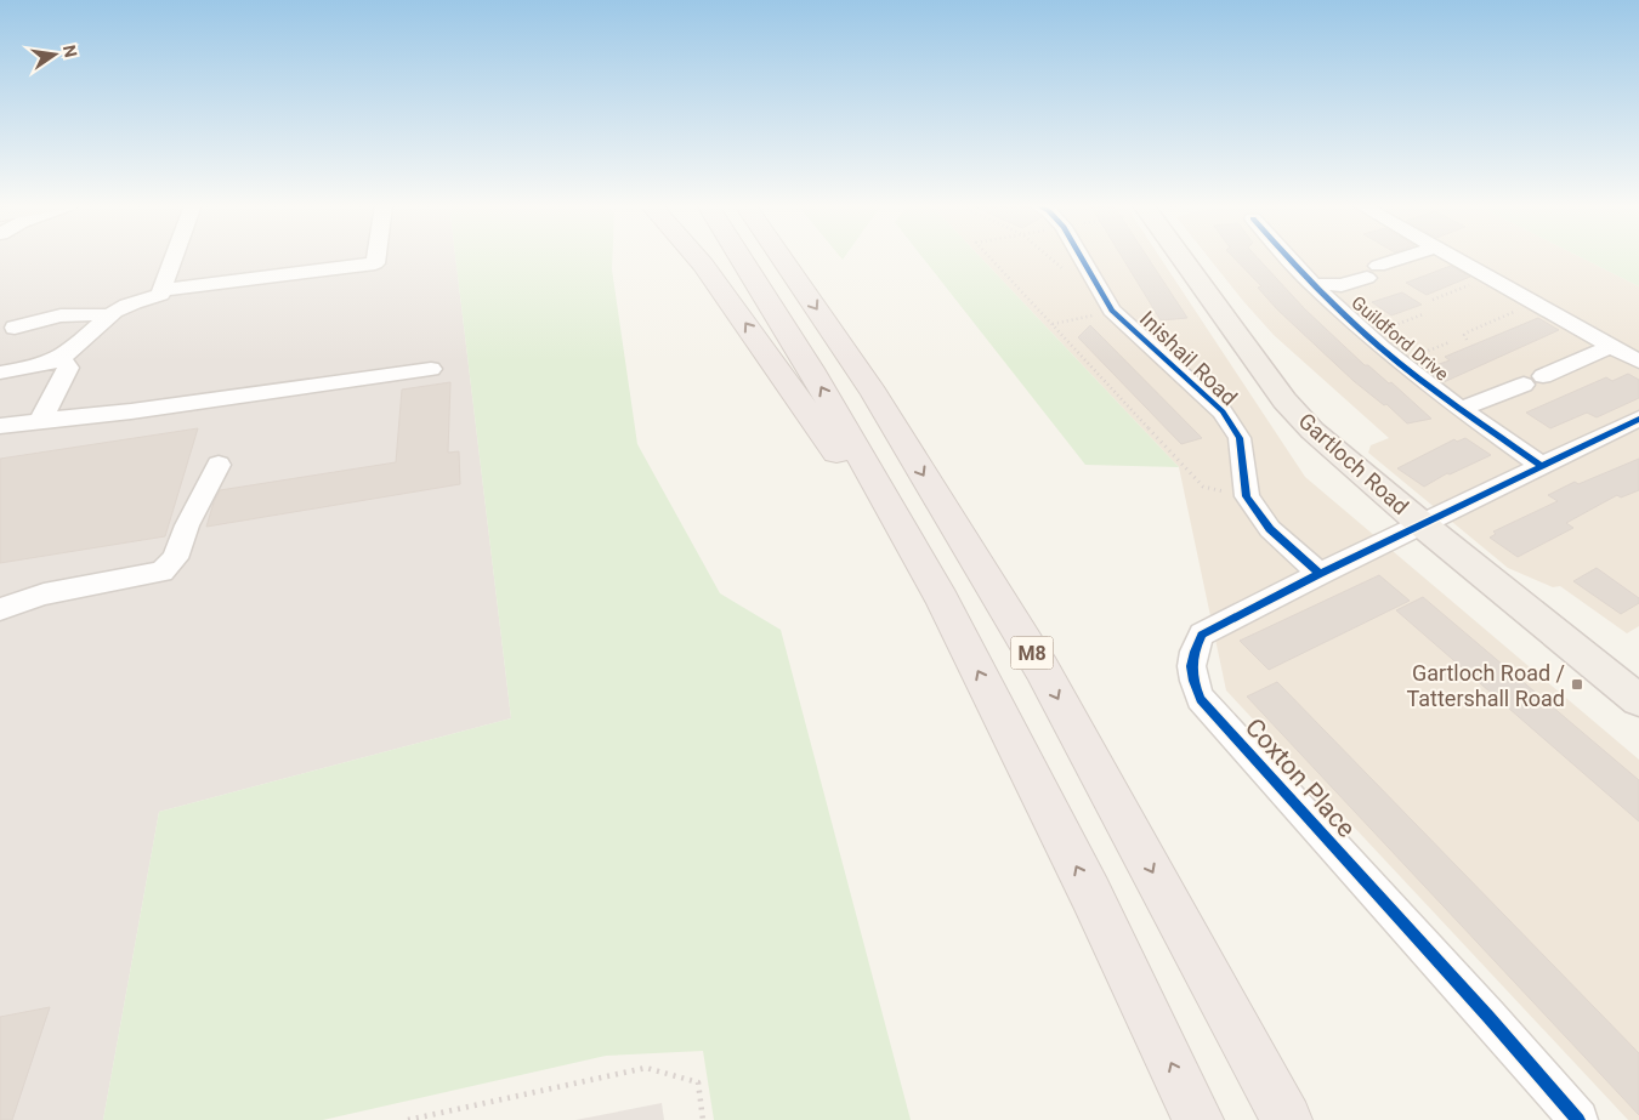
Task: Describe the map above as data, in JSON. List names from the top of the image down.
{
  "streets": {
    "highway": ["M8"],
    "main road": ["Gartloch Road"],
    "street": ["Guildford Drive", "Inishail Road", "Coxton Place"]
  },
  "crossings": [
    ["Guildford Drive", "Coxton Place"],
    ["Inishail Road", "Coxton Place"],
    ["Gartloch Road", "Coxton Place"]
  ],
  "places": {
    "transit": ["Gartloch Road / Tattershall Road"]
  },
  "north": "right"
}
